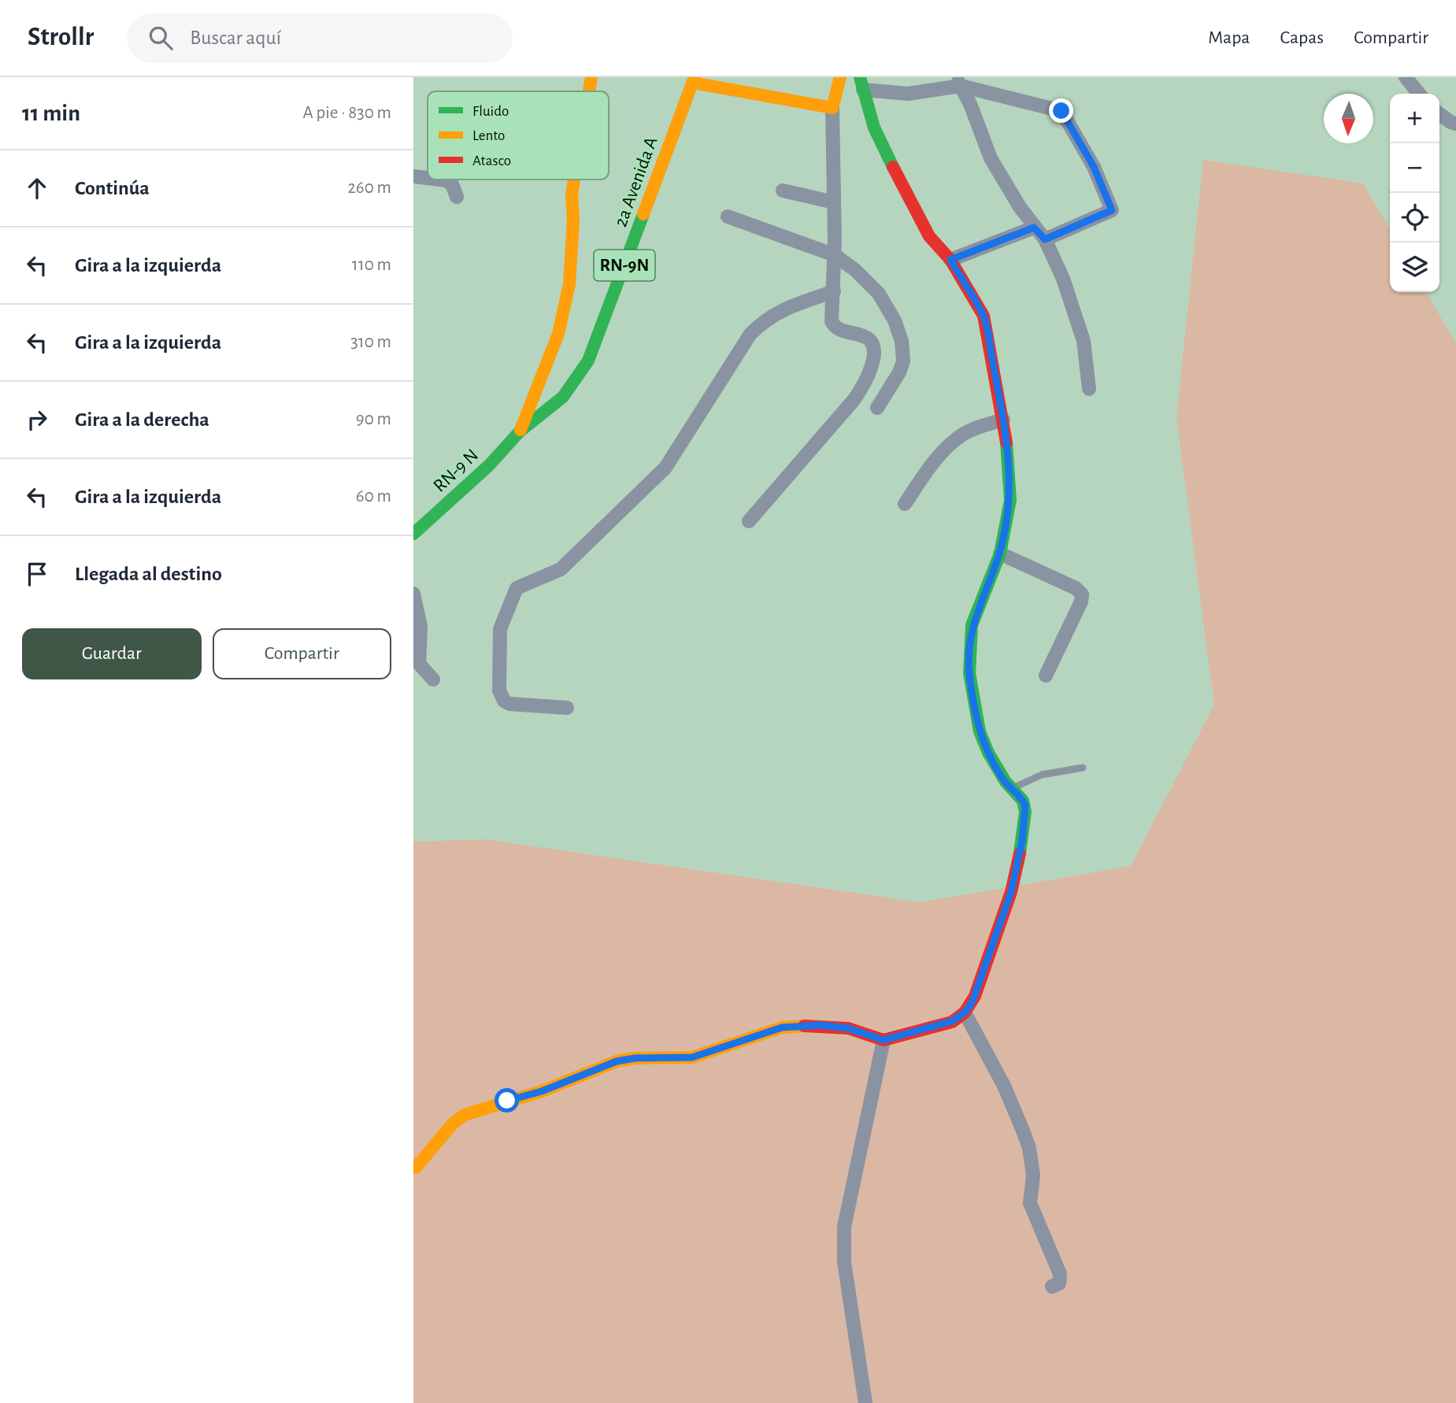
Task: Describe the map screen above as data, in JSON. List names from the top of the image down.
{
  "streets": {
    "street": ["2a Avenida A", "RN-9N", "RN-9 N"]
  },
  "crossings": [
    ["2a Avenida A", "RN-9N"],
    ["2a Avenida A", "RN-9 N"],
    ["RN-9N", "RN-9 N"]
  ],
  "legend": ["Fluido", "Lento", "Atasco"],
  "north": "bottom",
  "page": {
    "header": "Strollr",
    "search": "Buscar aquí",
    "nav": ["Mapa", "Capas", "Compartir"],
    "heading": ["11 min", "A pie · 830 m"],
    "map_buttons": ["+", "−"],
    "list": [
      ["Continúa", "260 m"],
      ["Gira a la izquierda", "110 m"],
      ["Gira a la izquierda", "310 m"],
      ["Gira a la derecha", "90 m"],
      ["Gira a la izquierda", "60 m"],
      "Llegada al destino"
    ],
    "buttons": ["Guardar", "Compartir"]
  }
}
